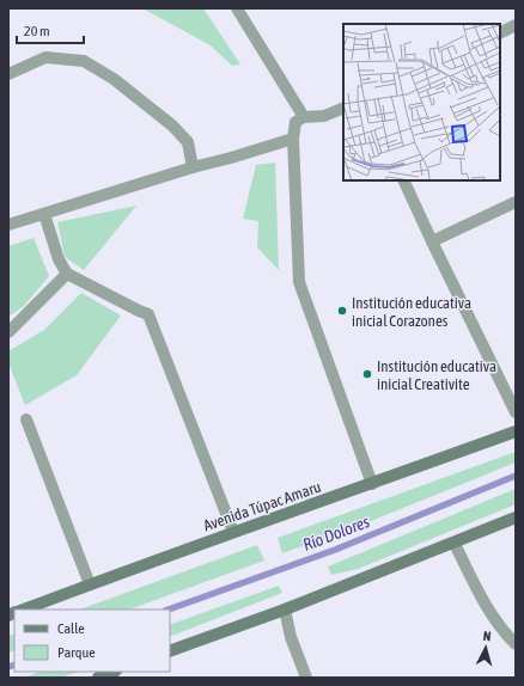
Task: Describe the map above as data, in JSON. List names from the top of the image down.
{
  "streets": {
    "street": ["Avenida Túpac Amaru"]
  },
  "water": ["Río Dolores"],
  "places": ["Institución educativa inicial Corazones", "Institución educativa inicial Creativite"],
  "legend": ["Calle", "Parque"],
  "scale_bar": "20 m",
  "north": "top"
}
